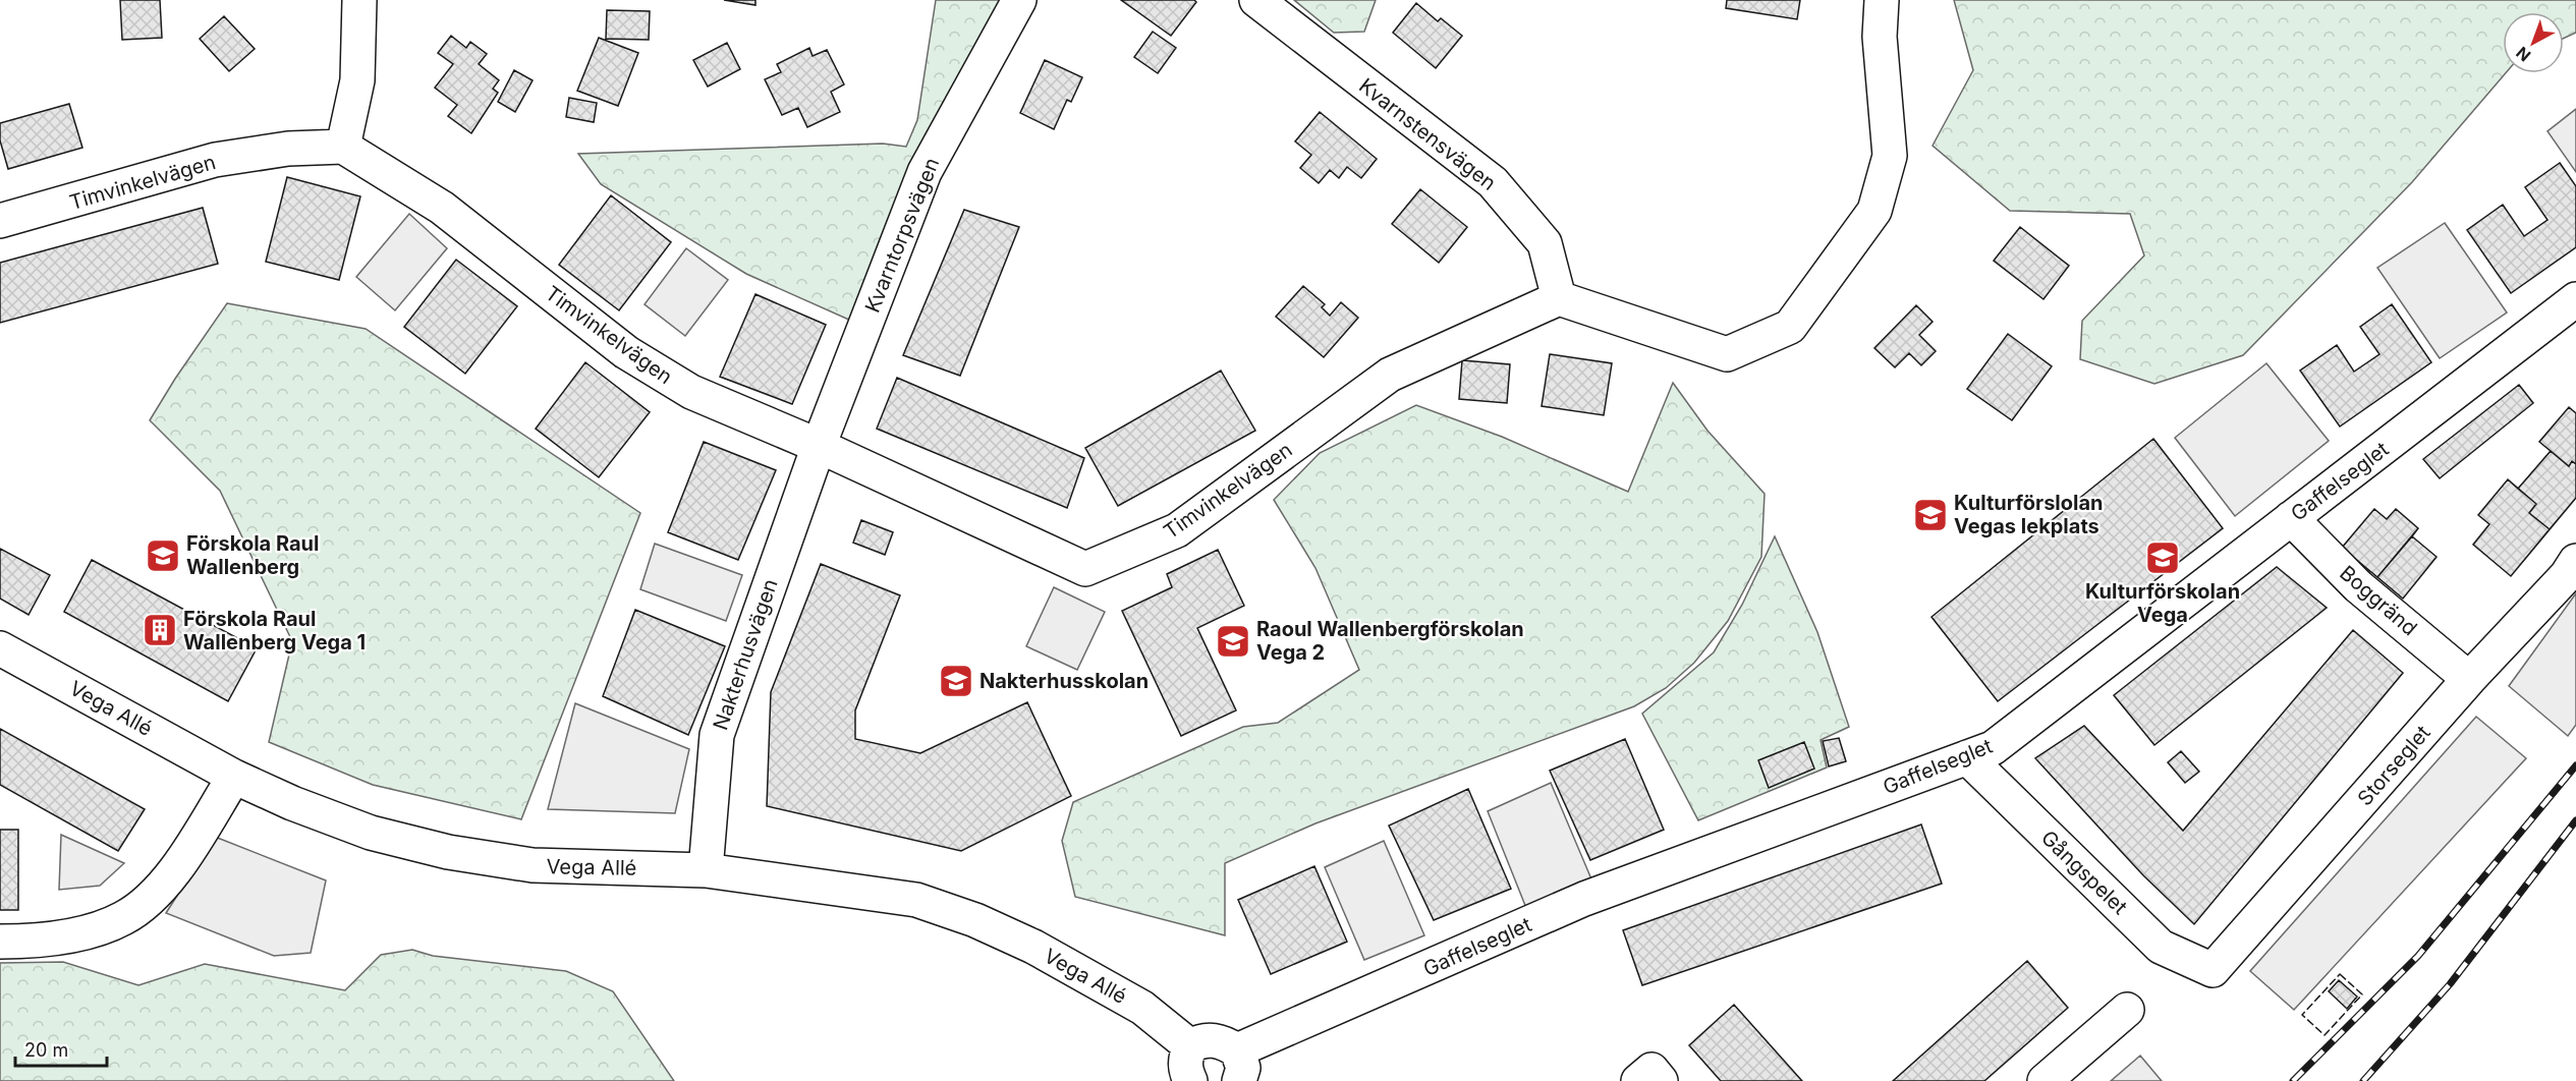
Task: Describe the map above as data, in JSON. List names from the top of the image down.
{
  "streets": {
    "street": [
      "Kvarnstensvägen",
      "Timvinkelvägen",
      "Kvarntorpsvägen",
      "Gaffelseglet",
      "Boggränd",
      "Nakterhusvägen",
      "Vega Allé",
      "Storseglet",
      "Gångspelet"
    ]
  },
  "crossings": [
    ["Kvarnstensvägen", "Timvinkelvägen"],
    ["Timvinkelvägen", "Kvarntorpsvägen"],
    ["Timvinkelvägen", "Nakterhusvägen"],
    ["Kvarntorpsvägen", "Nakterhusvägen"],
    ["Gaffelseglet", "Boggränd"],
    ["Gaffelseglet", "Gångspelet"],
    ["Boggränd", "Storseglet"],
    ["Nakterhusvägen", "Vega Allé"],
    ["Storseglet", "Gångspelet"]
  ],
  "places": {
    "school or university": [
      "Kulturförslolan Vegas lekplats",
      "Förskola Raul Wallenberg",
      "Kulturförskolan Vega",
      "Raoul Wallenbergförskolan Vega 2",
      "Nakterhusskolan"
    ],
    "building": ["Förskola Raul Wallenberg Vega 1"]
  },
  "scale_bar": "20 m",
  "north": "bottom left"
}
